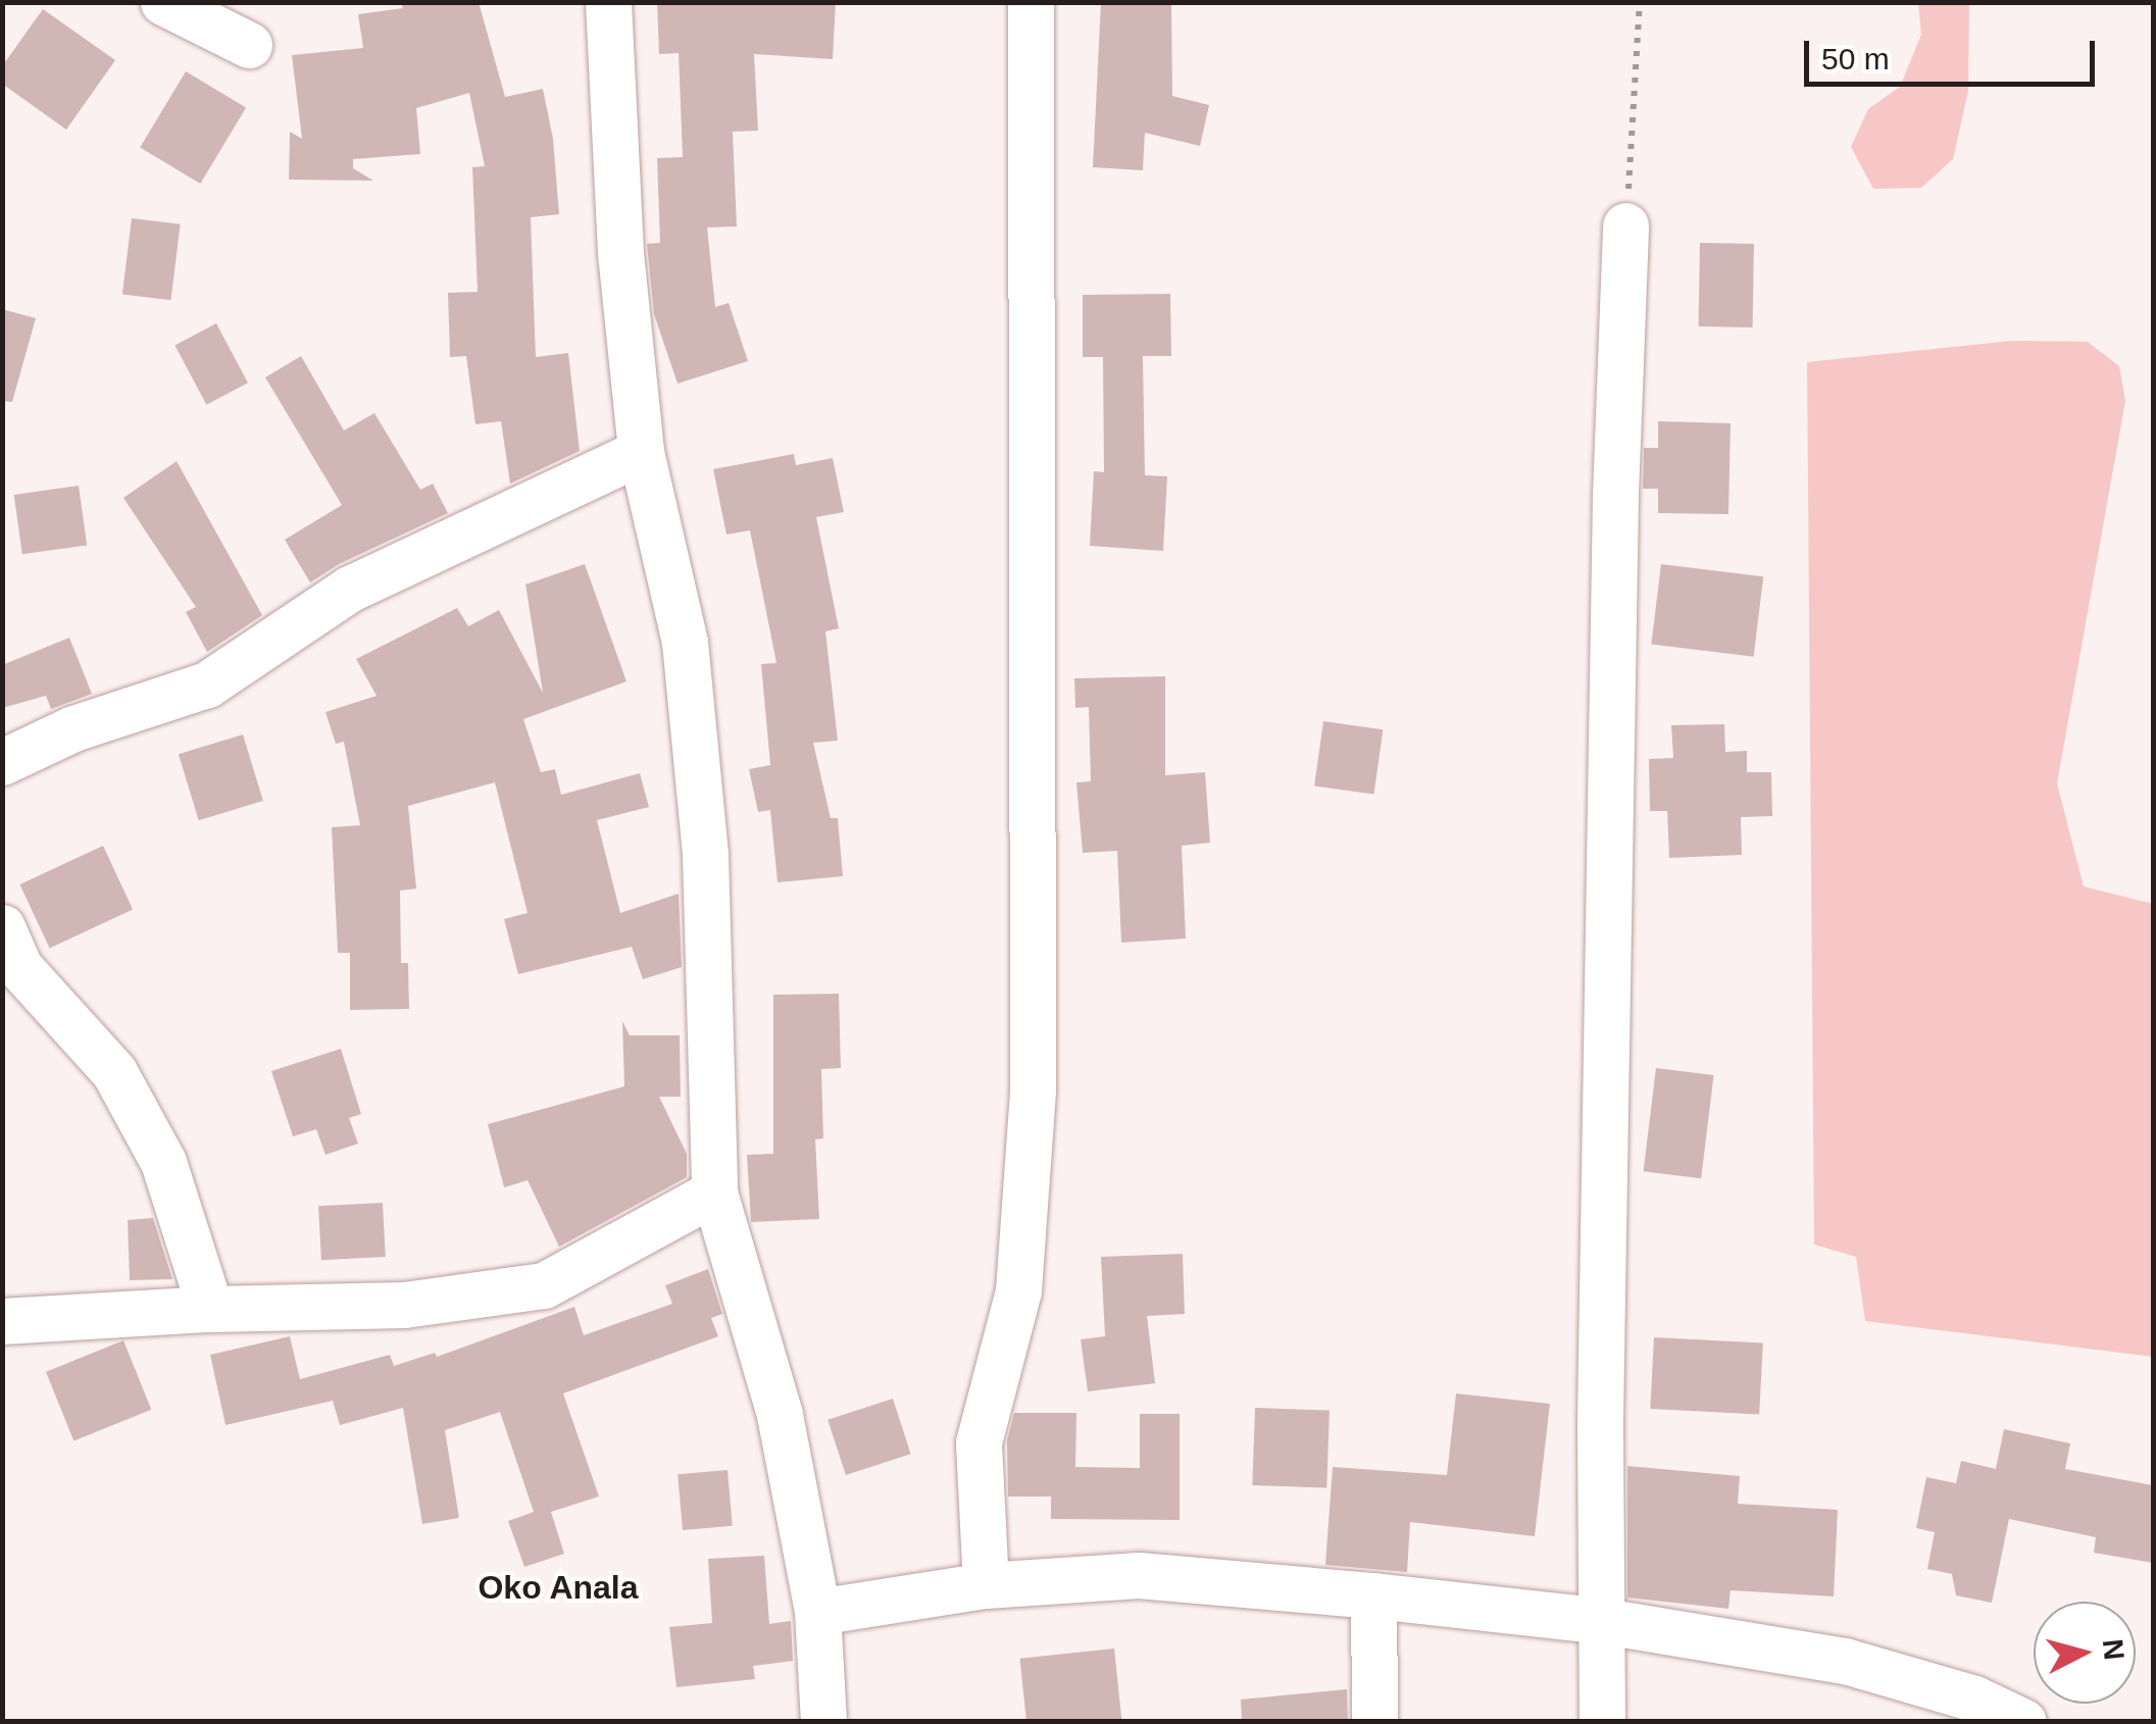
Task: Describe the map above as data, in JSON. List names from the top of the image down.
{
  "districts": ["Oko Anala"],
  "scale_bar": "50 m",
  "north": "right"
}
